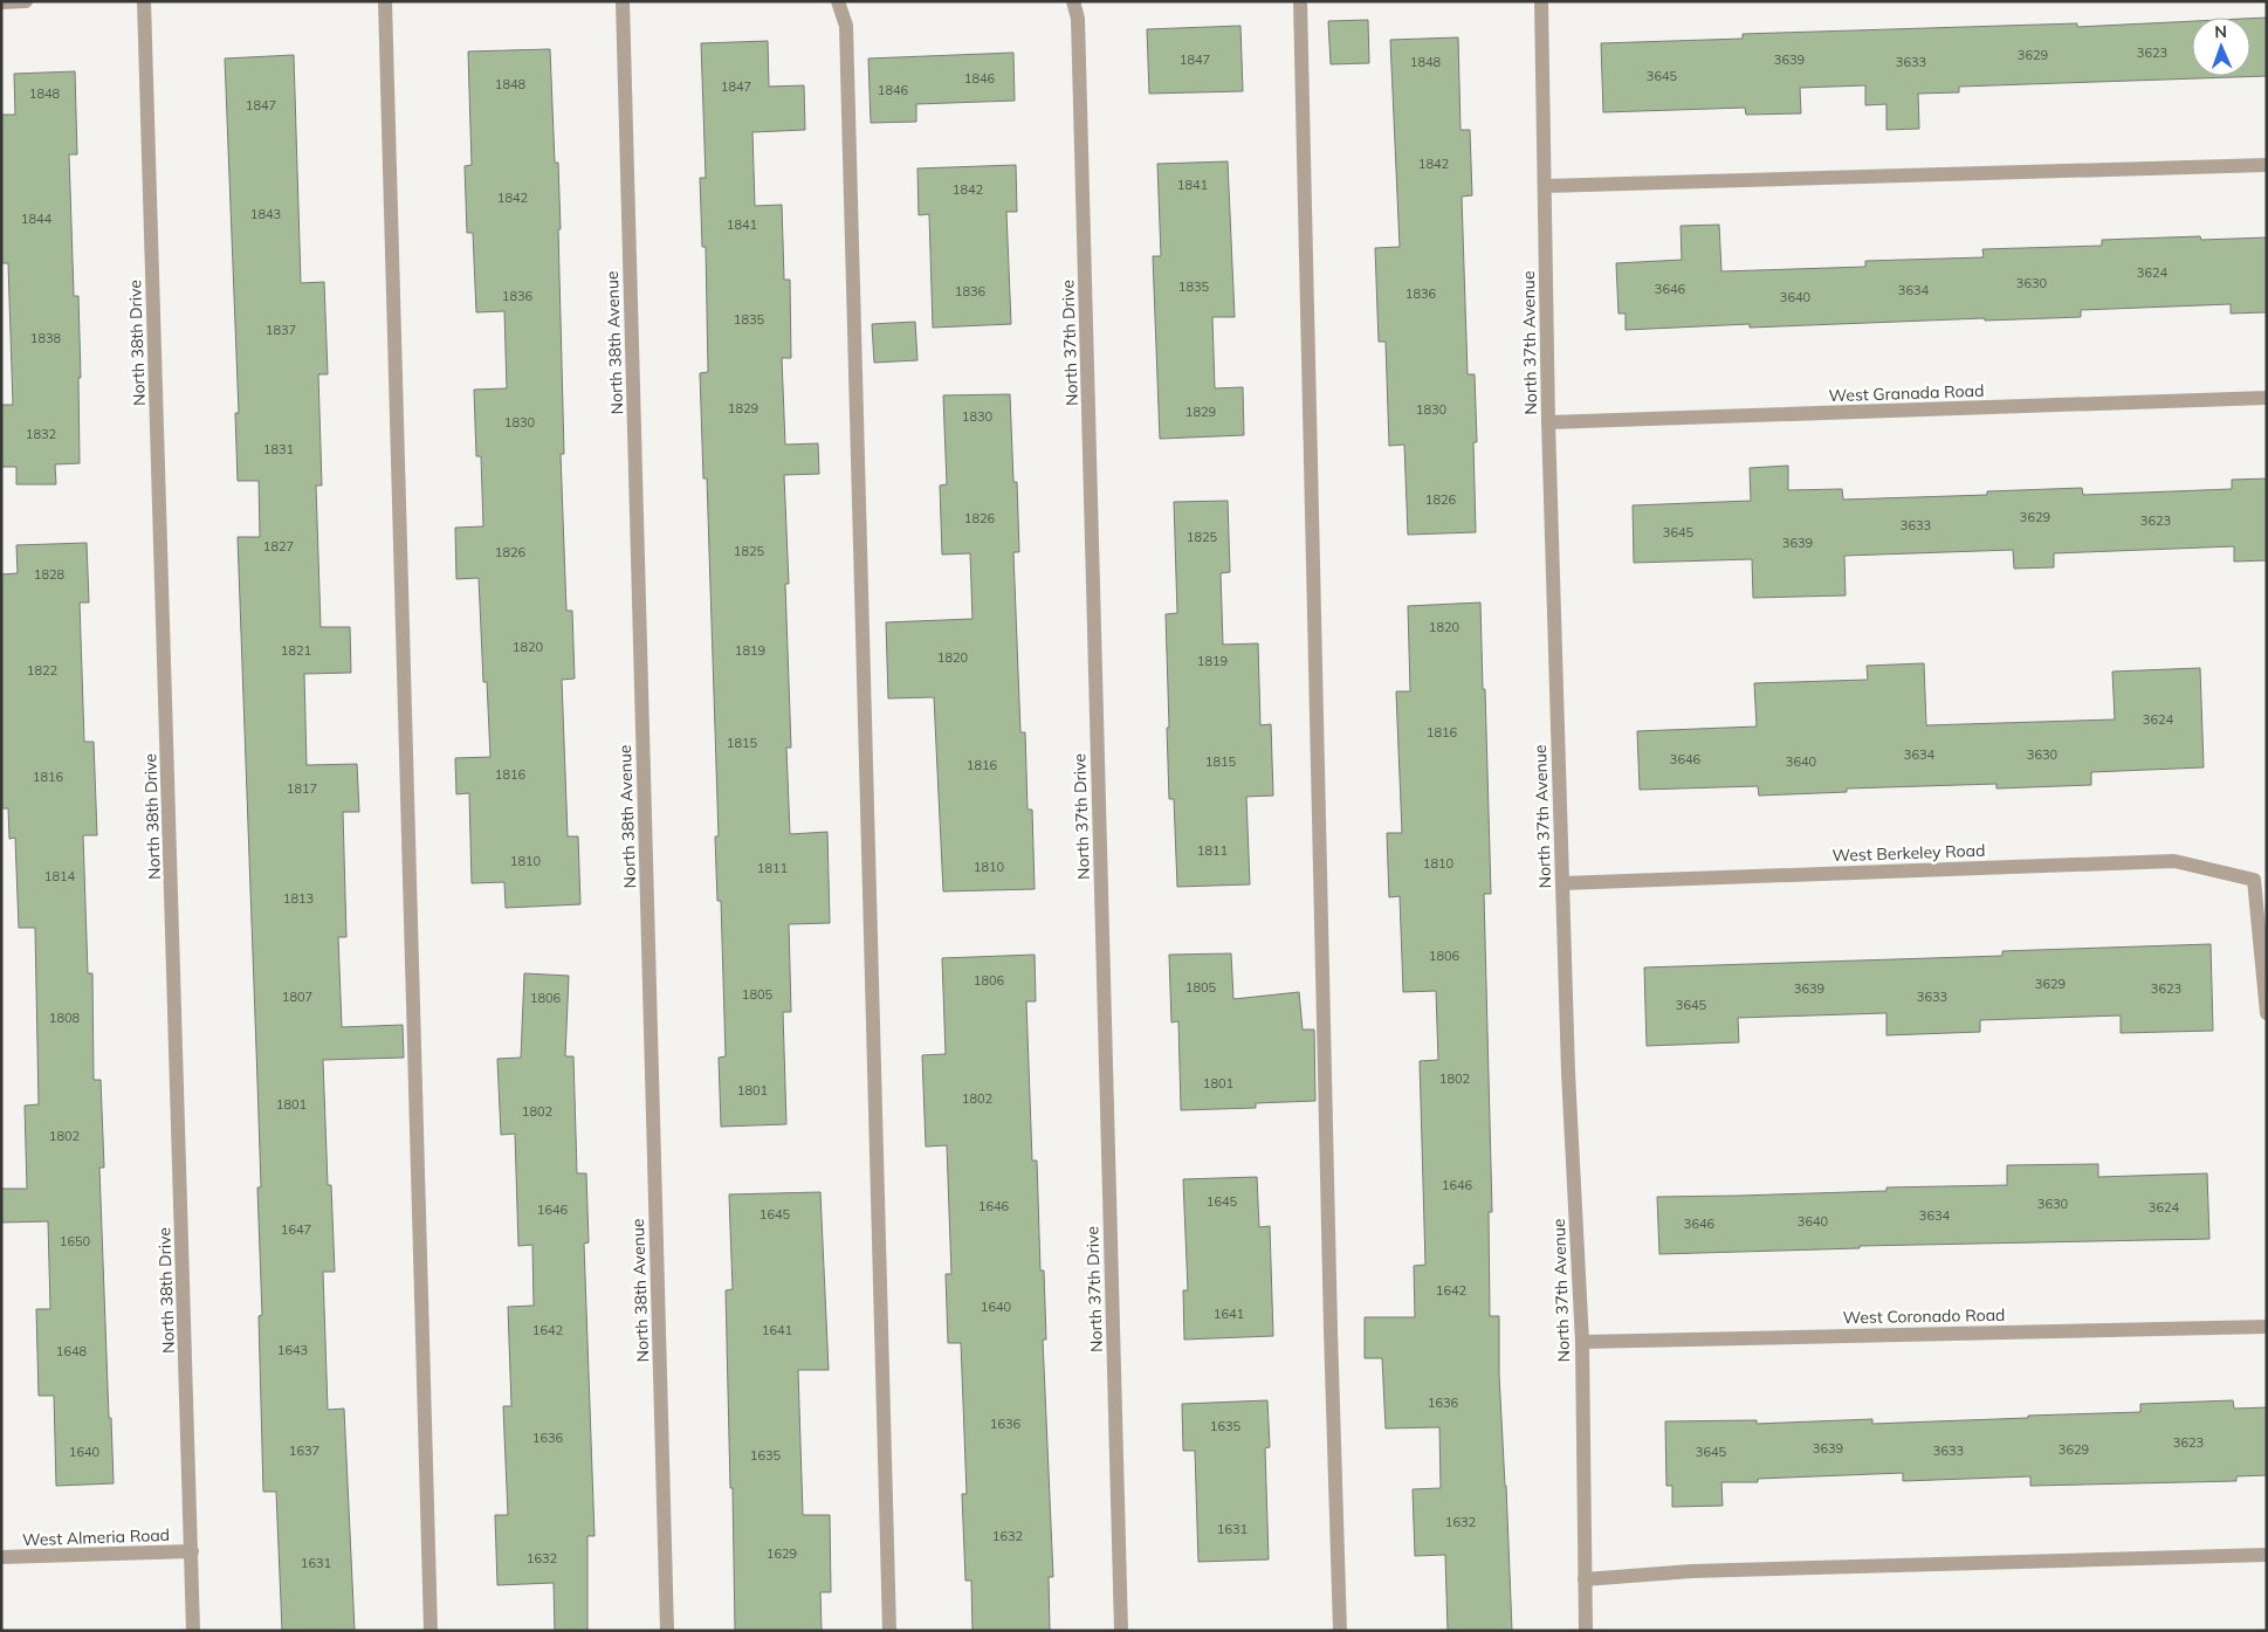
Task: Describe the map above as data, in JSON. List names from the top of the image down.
{
  "streets": {
    "street": [
      "North 38th Drive",
      "North 38th Avenue",
      "North 37th Drive",
      "North 37th Avenue",
      "West Granada Road",
      "West Berkeley Road",
      "West Coronado Road",
      "West Almeria Road"
    ]
  },
  "crossings": [
    ["North 38th Drive", "West Almeria Road"],
    ["North 37th Avenue", "West Granada Road"],
    ["North 37th Avenue", "West Berkeley Road"],
    ["North 37th Avenue", "West Coronado Road"]
  ],
  "house_numbers": [
    "3623",
    "3629",
    "1847",
    "3639",
    "1848",
    "3633",
    "3645",
    "1846",
    "1848",
    "1847",
    "1846",
    "1848",
    "1847",
    "1842",
    "1841",
    "1842",
    "1842",
    "1843",
    "1844",
    "1841",
    "3624",
    "3630",
    "1835",
    "3646",
    "3634",
    "1836",
    "1836",
    "1836",
    "3640",
    "1835",
    "1837",
    "1838",
    "1829",
    "1830",
    "1829",
    "1830",
    "1830",
    "1832",
    "1831",
    "1826",
    "3629",
    "1826",
    "3623",
    "3633",
    "3645",
    "1825",
    "3639",
    "1827",
    "1825",
    "1826",
    "1828",
    "1820",
    "1820",
    "1821",
    "1819",
    "1820",
    "1819",
    "1822",
    "3624",
    "1816",
    "1815",
    "3634",
    "3630",
    "3646",
    "1815",
    "3640",
    "1816",
    "1816",
    "1816",
    "1817",
    "1811",
    "1810",
    "1810",
    "1810",
    "1811",
    "1814",
    "1813",
    "1806",
    "1806",
    "3629",
    "1805",
    "3639",
    "3623",
    "1805",
    "1807",
    "3633",
    "1806",
    "3645",
    "1808",
    "1802",
    "1801",
    "1801",
    "1802",
    "1801",
    "1802",
    "1802",
    "1646",
    "1645",
    "3630",
    "1646",
    "3624",
    "1646",
    "1645",
    "3634",
    "3640",
    "3646",
    "1647",
    "1650",
    "1642",
    "1640",
    "1641",
    "1642",
    "1641",
    "1643",
    "1648",
    "1636",
    "1636",
    "1635",
    "1636",
    "3623",
    "3639",
    "3629",
    "1637",
    "3633",
    "1640",
    "3645",
    "1635",
    "1632",
    "1631",
    "1632",
    "1629",
    "1632",
    "1631"
  ],
  "north": "top"
}
